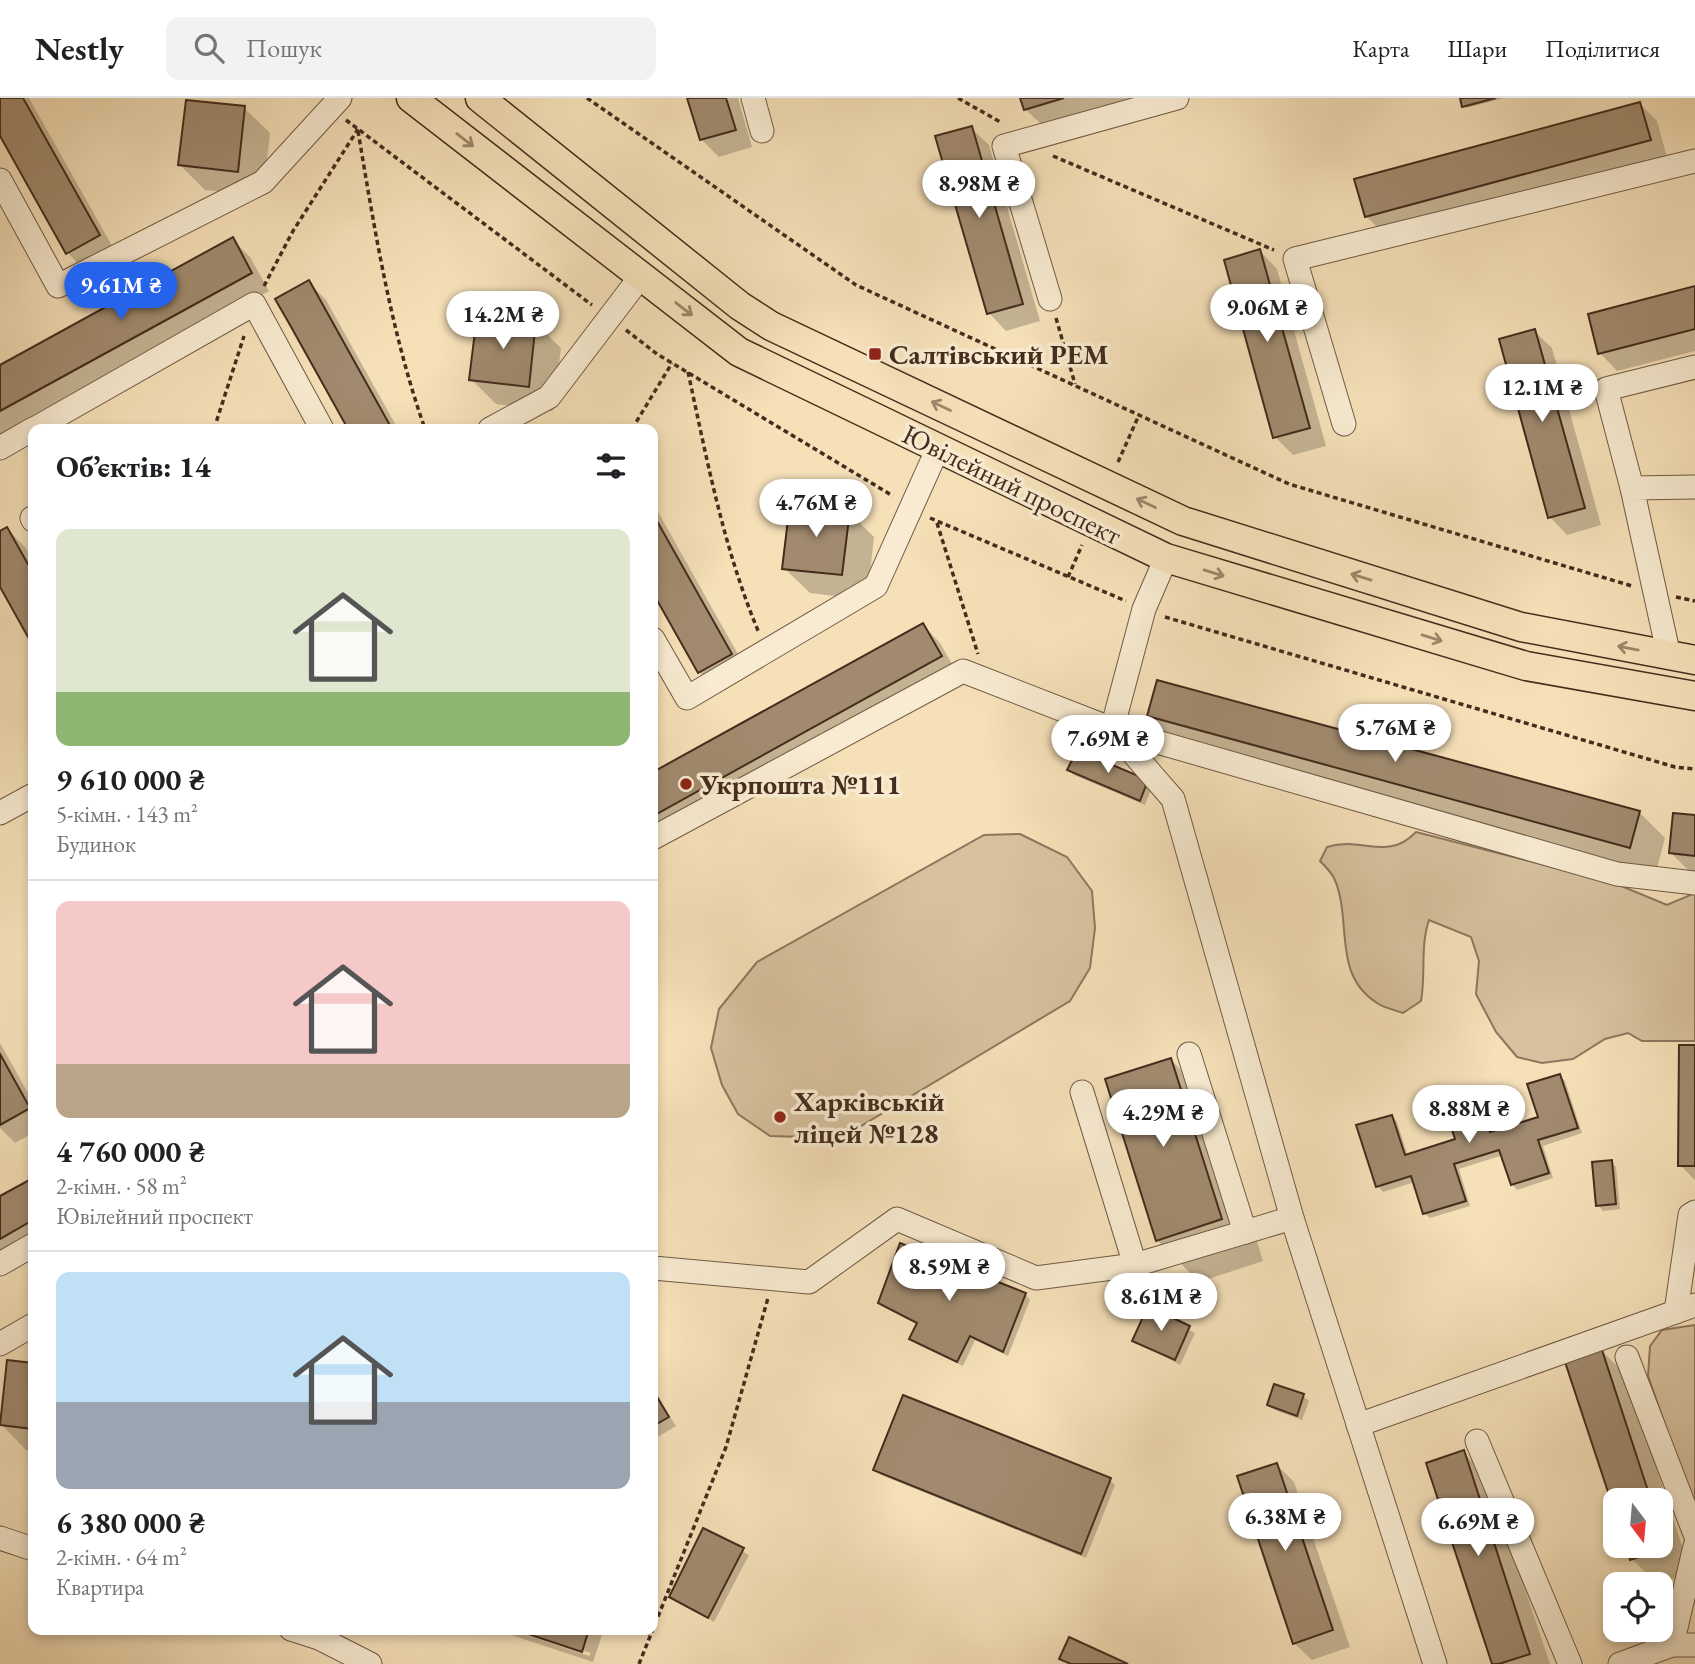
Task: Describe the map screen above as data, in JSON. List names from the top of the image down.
{
  "streets": {
    "main road": ["Ювілейний проспект"]
  },
  "places": {
    "transit": ["Салтівський РЕМ"],
    "other": ["Укрпошта №111", "Харківській ліцей №128"]
  },
  "north": "bottom",
  "page": {
    "header": "Nestly",
    "search": "Пошук",
    "nav": ["Карта", "Шари", "Поділитися"],
    "price": [
      "8.98M ₴",
      "9.61M ₴",
      "9.06M ₴",
      "14.2M ₴",
      "12.1M ₴",
      "4.76M ₴",
      "5.76M ₴",
      "7.69M ₴",
      "8.88M ₴",
      "4.29M ₴",
      "8.59M ₴",
      "8.61M ₴",
      "6.38M ₴",
      "6.69M ₴"
    ],
    "heading": "Об’єктів: 14",
    "list": [
      {
        "name": "9 610 000 ₴",
        "note": "5-кімн. · 143 m² · Будинок"
      },
      {
        "name": "4 760 000 ₴",
        "note": "2-кімн. · 58 m² · Ювілейний проспект"
      },
      {
        "name": "6 380 000 ₴",
        "note": "2-кімн. · 64 m² · Квартира"
      }
    ]
  }
}
